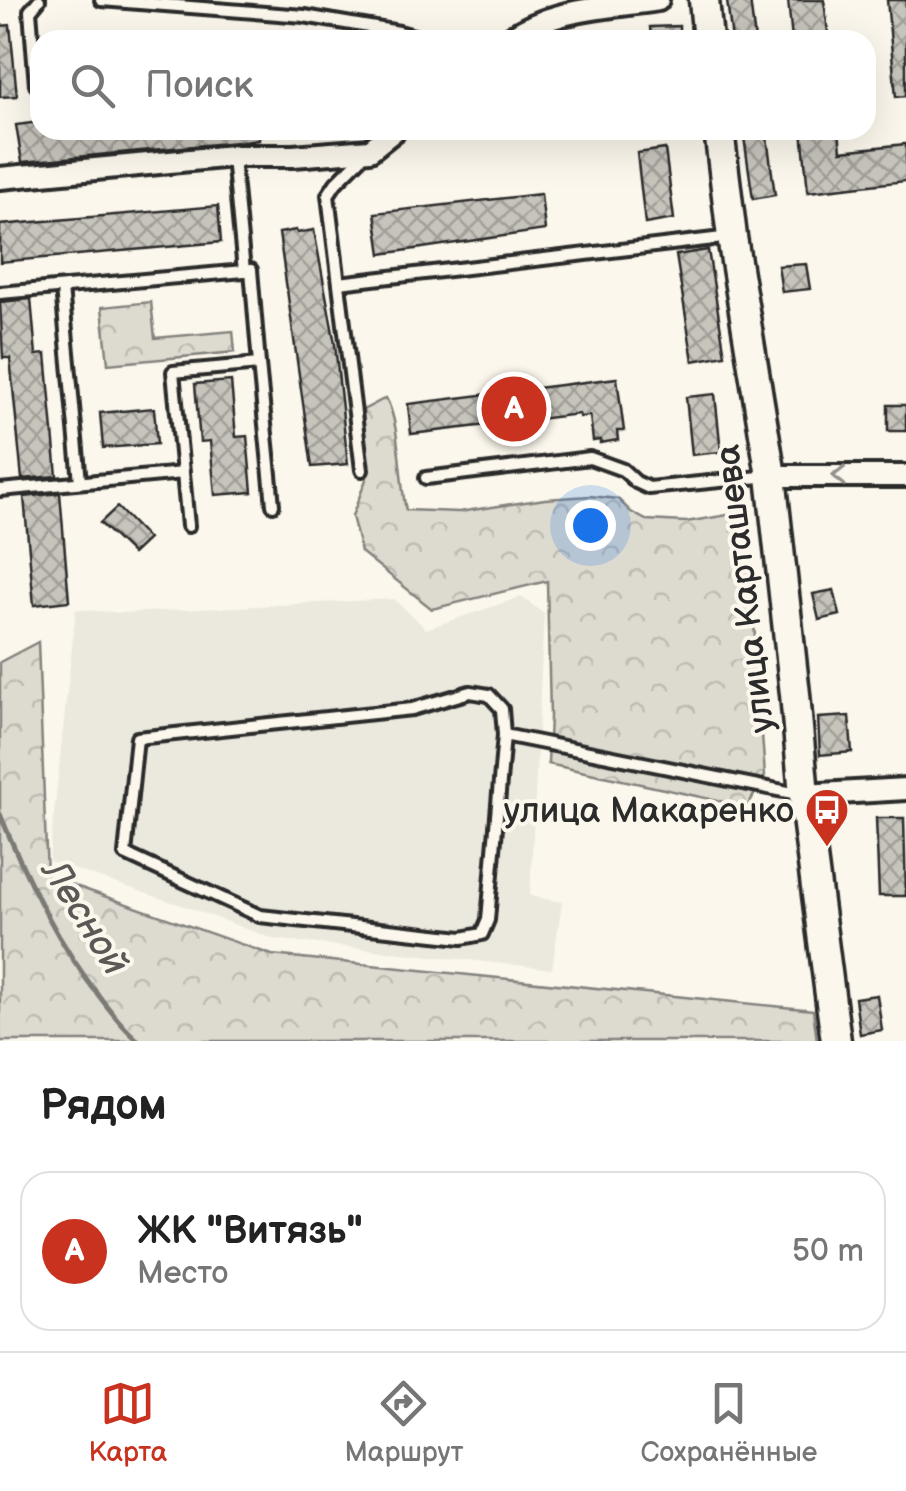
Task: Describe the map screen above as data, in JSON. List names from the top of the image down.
{
  "streets": {
    "main road": ["улица Карташева"]
  },
  "water": ["Лесной"],
  "places": {
    "bus stop": ["улица Макаренко"]
  },
  "page": {
    "search": "Поиск",
    "pins": "A",
    "heading": "Рядом",
    "list": [
      {
        "mark": "A",
        "name": "ЖК \"Витязь\"",
        "note": "Место",
        "value": "50 m"
      }
    ],
    "nav": ["Карта", "Маршрут", "Сохранённые"]
  }
}
